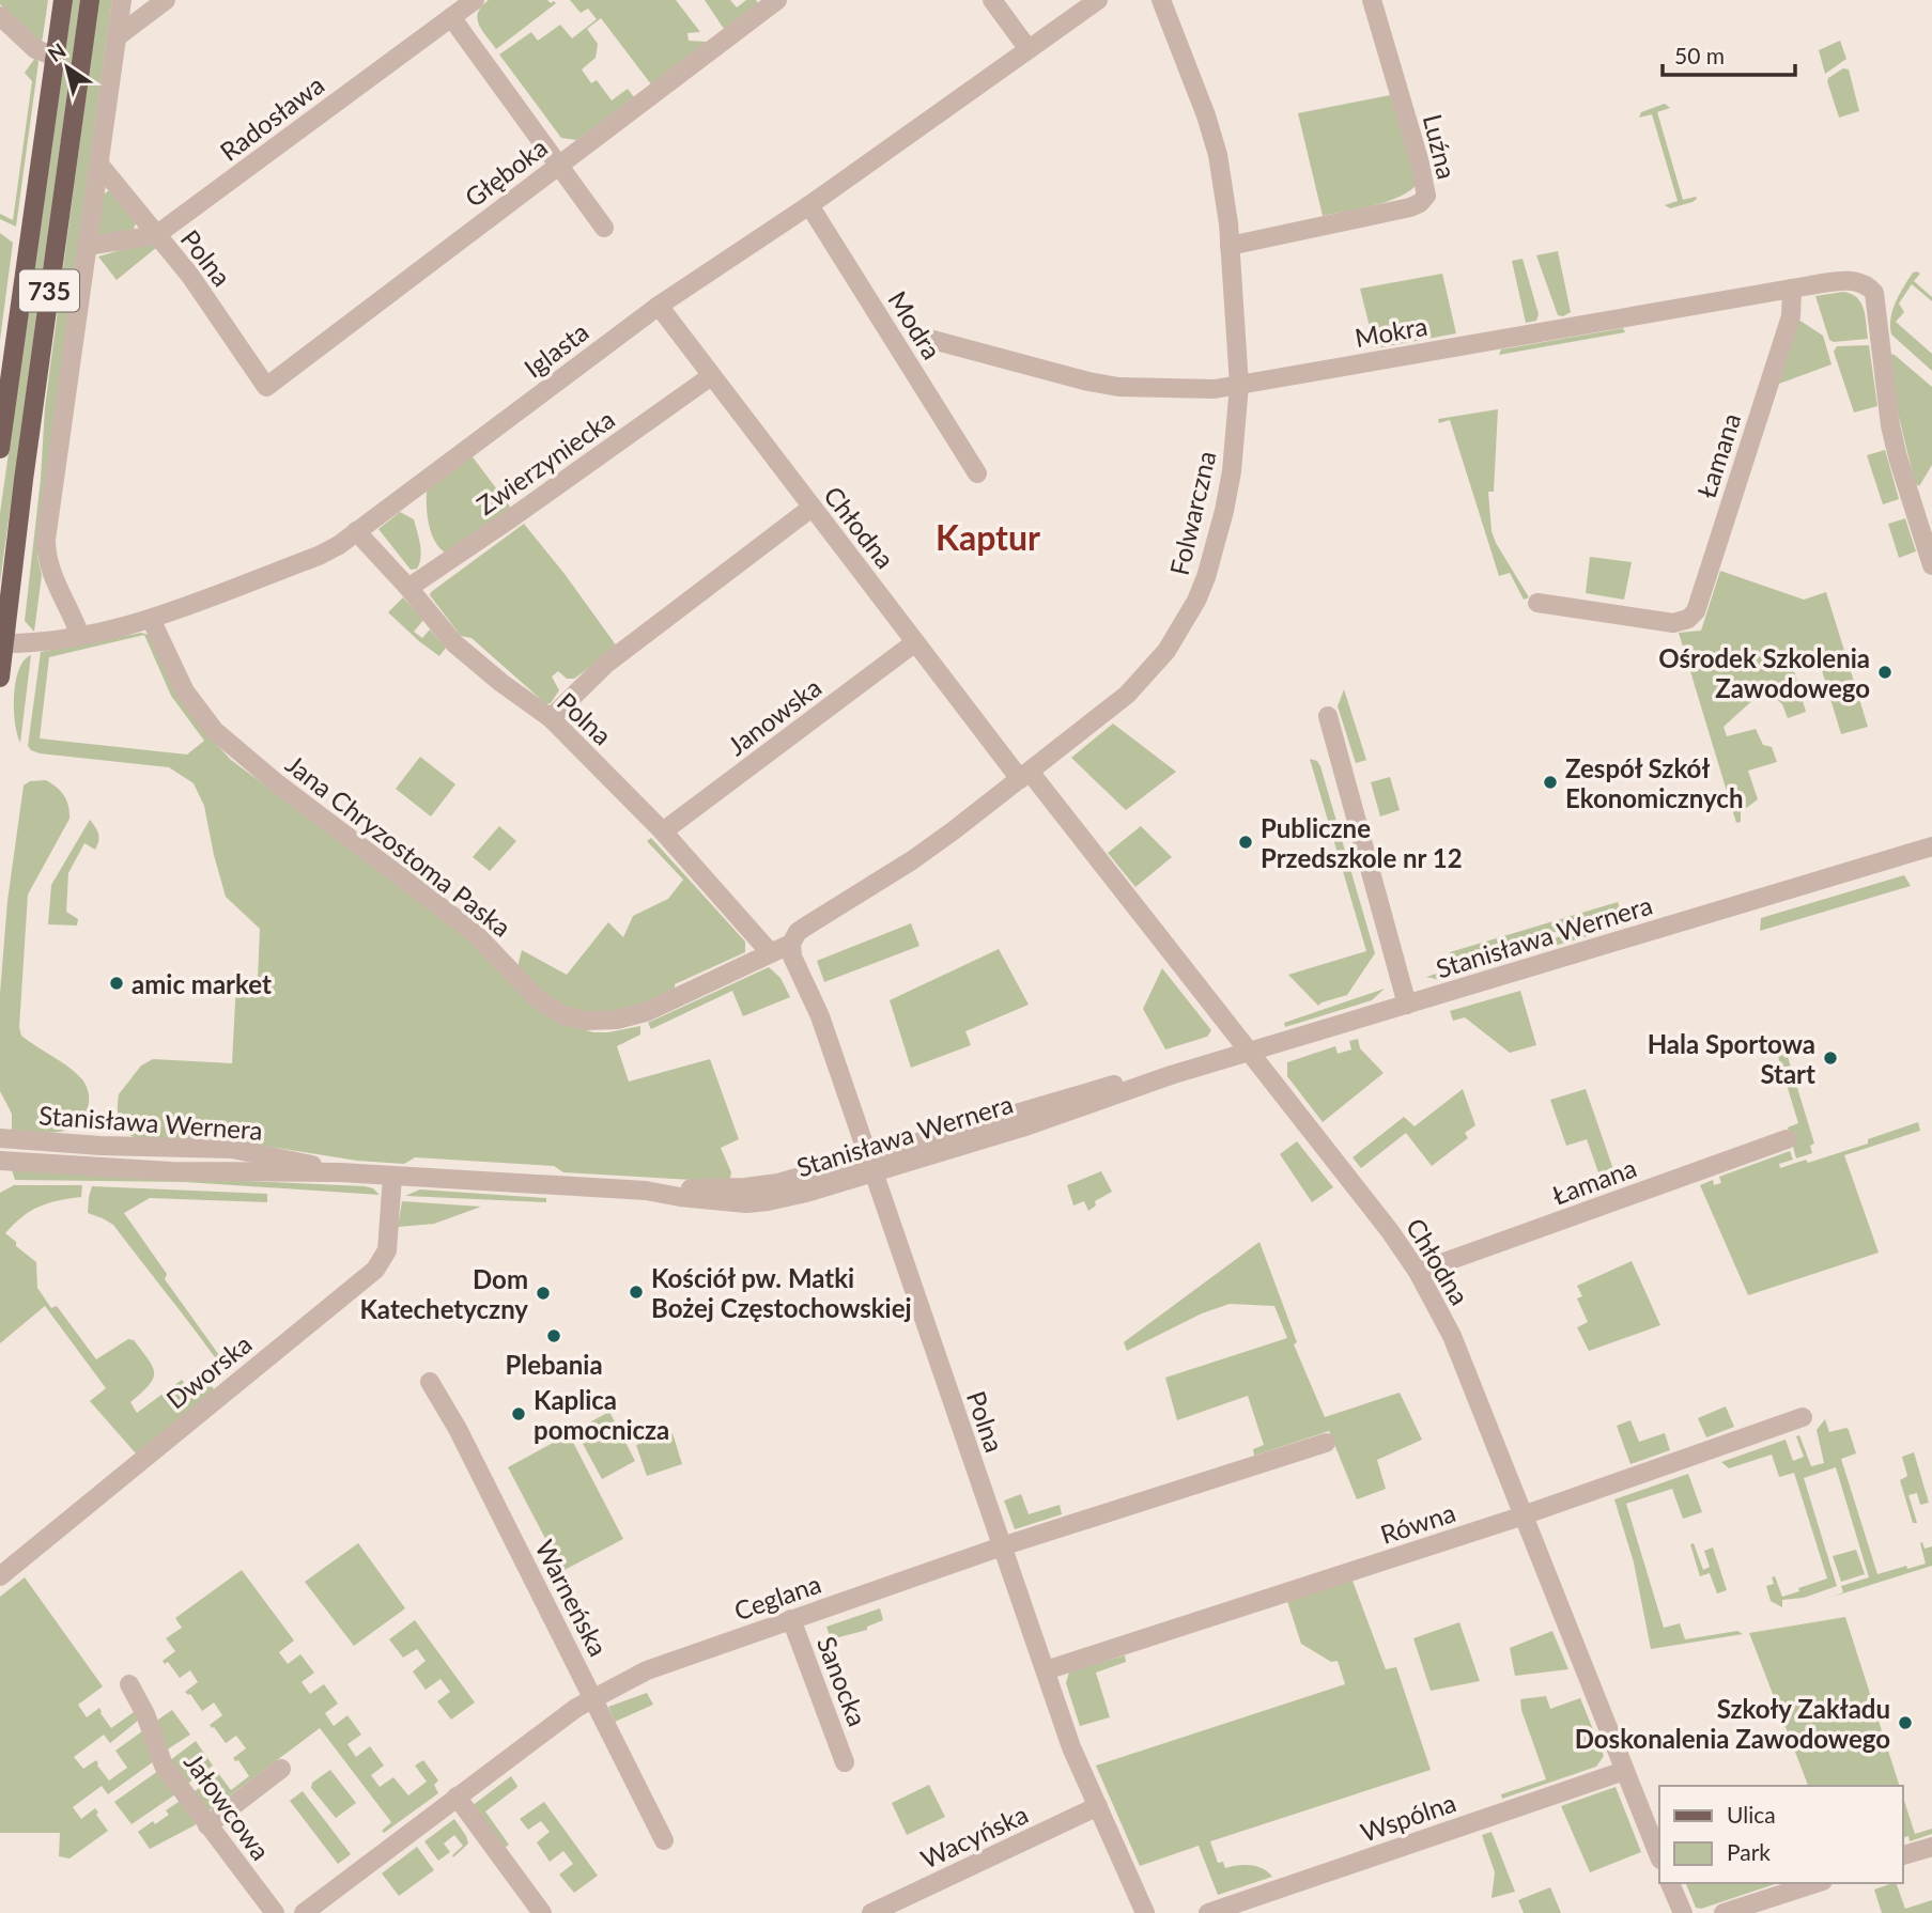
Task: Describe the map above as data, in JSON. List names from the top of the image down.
{
  "streets": {
    "main road": ["735"],
    "street": [
      "Radosława",
      "Luźna",
      "Głęboka",
      "Polna",
      "Modra",
      "Mokra",
      "Iglasta",
      "Łamana",
      "Zwierzyniecka",
      "Folwarczna",
      "Chłodna",
      "Janowska",
      "Jana Chryzostoma Paska",
      "Stanisława Wernera",
      "Dworska",
      "Równa",
      "Ceglana",
      "Warneńska",
      "Sanocka",
      "Jałowcowa",
      "Wspólna",
      "Wacyńska"
    ]
  },
  "crossings": [
    ["Radosława", "Polna"],
    ["Luźna", "Folwarczna"],
    ["Głęboka", "Polna"],
    ["Polna", "Iglasta"],
    ["Polna", "Zwierzyniecka"],
    ["Polna", "Folwarczna"],
    ["Polna", "Janowska"],
    ["Polna", "Jana Chryzostoma Paska"],
    ["Polna", "Stanisława Wernera"],
    ["Polna", "Równa"],
    ["Polna", "Ceglana"],
    ["Polna", "Wacyńska"],
    ["735", "Iglasta"],
    ["Modra", "Iglasta"],
    ["Mokra", "Łamana"],
    ["Mokra", "Folwarczna"],
    ["Iglasta", "Chłodna"],
    ["Iglasta", "Jana Chryzostoma Paska"],
    ["Łamana", "Chłodna"],
    ["Zwierzyniecka", "Chłodna"],
    ["Folwarczna", "Chłodna"],
    ["Folwarczna", "Jana Chryzostoma Paska"],
    ["Chłodna", "Janowska"],
    ["Chłodna", "Stanisława Wernera"],
    ["Chłodna", "Równa"],
    ["Chłodna", "Wspólna"],
    ["Stanisława Wernera", "Dworska"],
    ["Ceglana", "Warneńska"],
    ["Ceglana", "Sanocka"]
  ],
  "districts": ["Kaptur"],
  "places": [
    "Ośrodek Szkolenia Zawodowego",
    "Zespół Szkół Ekonomicznych",
    "Publiczne Przedszkole nr 12",
    "amic market",
    "Hala Sportowa Start",
    "Kościół pw. Matki Bożej Częstochowskiej",
    "Dom Katechetyczny",
    "Plebania",
    "Kaplica pomocnicza",
    "Szkoły Zakładu Doskonalenia Zawodowego"
  ],
  "legend": ["Ulica", "Park"],
  "scale_bar": "50 m",
  "north": "top left"
}
